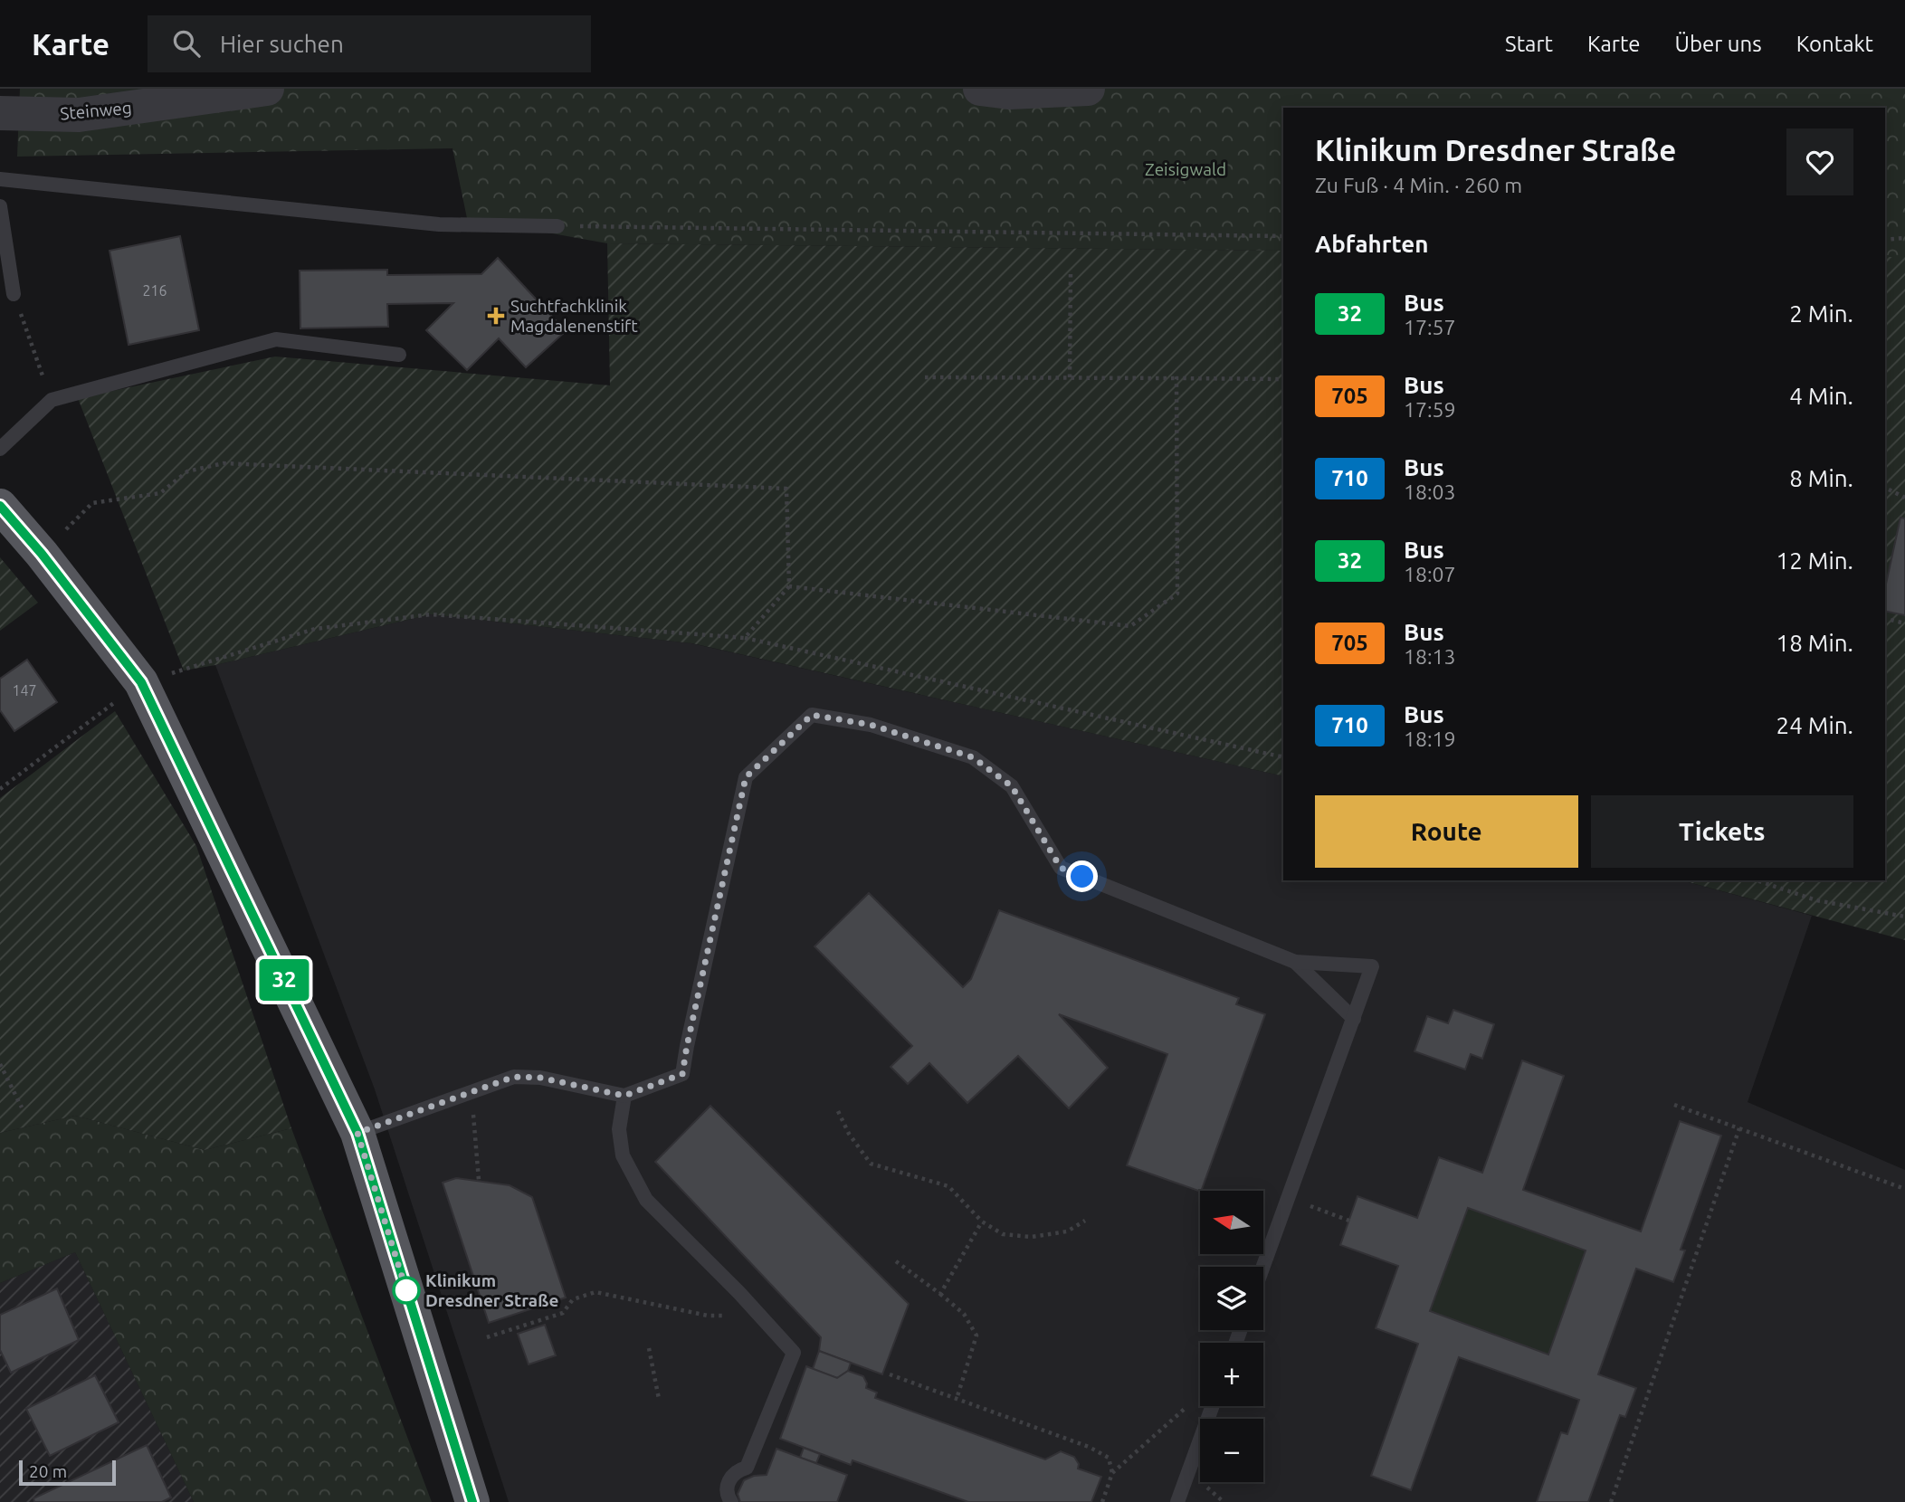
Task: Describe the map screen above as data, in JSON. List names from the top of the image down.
{
  "streets": {
    "street": ["Steinweg"]
  },
  "parks": ["Zeisigwald"],
  "places": {
    "health": ["Suchtfachklinik Magdalenenstift"],
    "other": ["Klinikum Dresdner Straße"]
  },
  "lines": ["bus line 32"],
  "house_numbers": ["216", "147"],
  "scale_bar": "20 m",
  "north": "left",
  "page": {
    "header": "Karte",
    "search": "Hier suchen",
    "nav": [
      "Start",
      "Karte",
      "Über uns",
      "Kontakt"
    ],
    "on_map": "32",
    "heading": [
      ["Klinikum Dresdner Straße", "Zu Fuß · 4 Min. · 260 m"],
      "Abfahrten"
    ],
    "list": [
      {
        "mark": "32",
        "name": "Bus",
        "note": "17:57",
        "value": "2 Min."
      },
      {
        "mark": "705",
        "name": "Bus",
        "note": "17:59",
        "value": "4 Min."
      },
      {
        "mark": "710",
        "name": "Bus",
        "note": "18:03",
        "value": "8 Min."
      },
      {
        "mark": "32",
        "name": "Bus",
        "note": "18:07",
        "value": "12 Min."
      },
      {
        "mark": "705",
        "name": "Bus",
        "note": "18:13",
        "value": "18 Min."
      },
      {
        "mark": "710",
        "name": "Bus",
        "note": "18:19",
        "value": "24 Min."
      }
    ],
    "buttons": ["Route", "Tickets"],
    "map_buttons": ["+", "−"],
    "scale": "20 m"
  }
}
